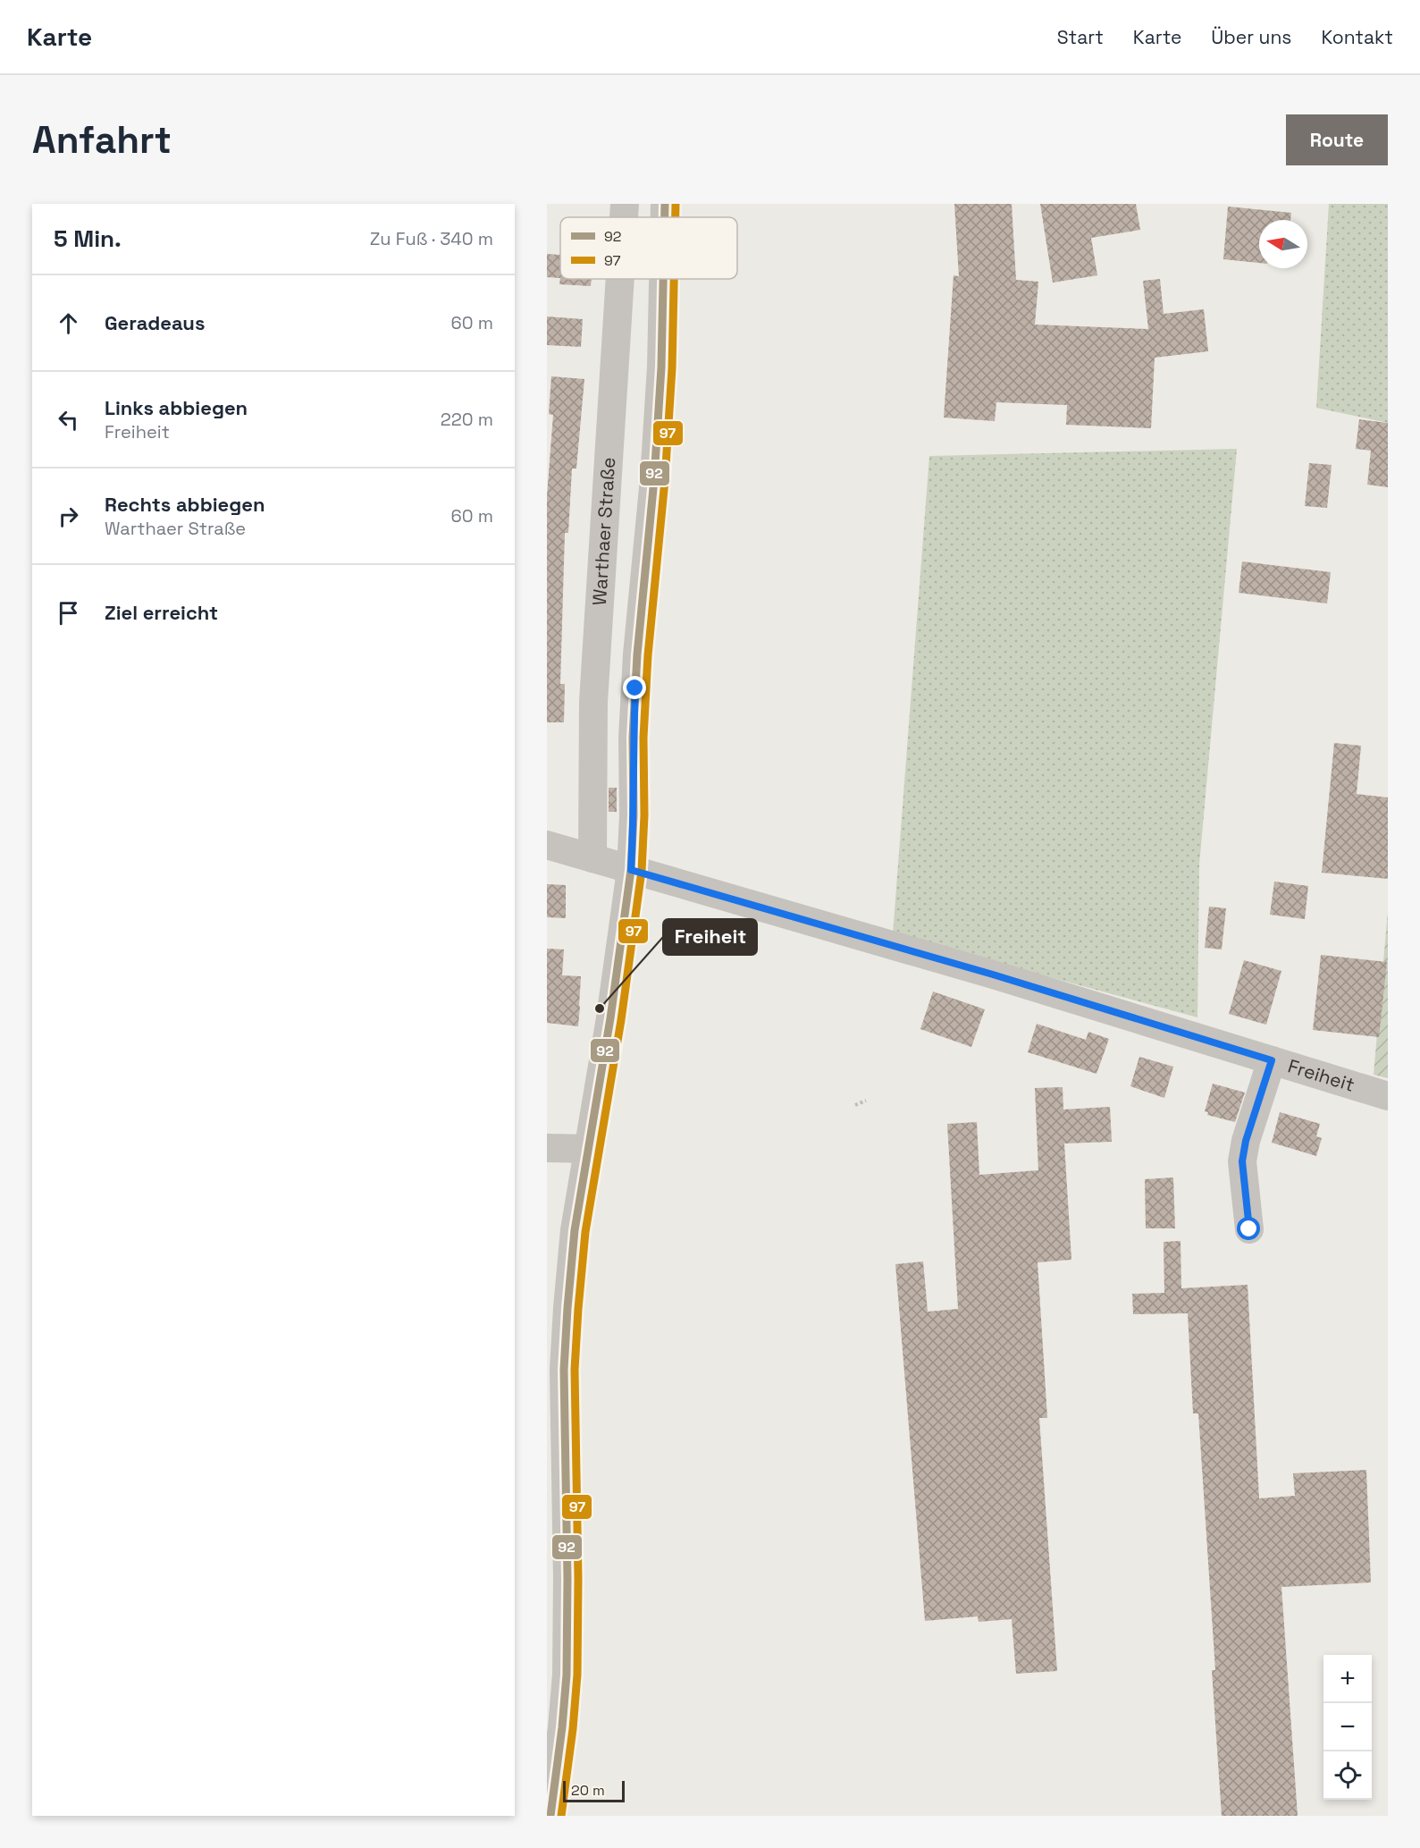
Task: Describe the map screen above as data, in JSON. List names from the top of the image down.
{
  "streets": {
    "street": ["Warthaer Straße", "Freiheit"]
  },
  "crossings": [
    ["Warthaer Straße", "Freiheit"]
  ],
  "places": ["Freiheit"],
  "lines": ["transit line 92", "transit line 97"],
  "legend": ["92", "97"],
  "scale_bar": "20 m",
  "north": "left",
  "page": {
    "header": "Karte",
    "nav": [
      "Start",
      "Karte",
      "Über uns",
      "Kontakt"
    ],
    "buttons": "Route",
    "title": "Anfahrt",
    "heading": ["5 Min.", "Zu Fuß · 340 m"],
    "list": [
      ["Geradeaus", "60 m"],
      ["Links abbiegen", "Freiheit", "220 m"],
      ["Rechts abbiegen", "Warthaer Straße", "60 m"],
      "Ziel erreicht"
    ],
    "map_buttons": ["+", "−"],
    "scale": "20 m"
  }
}
